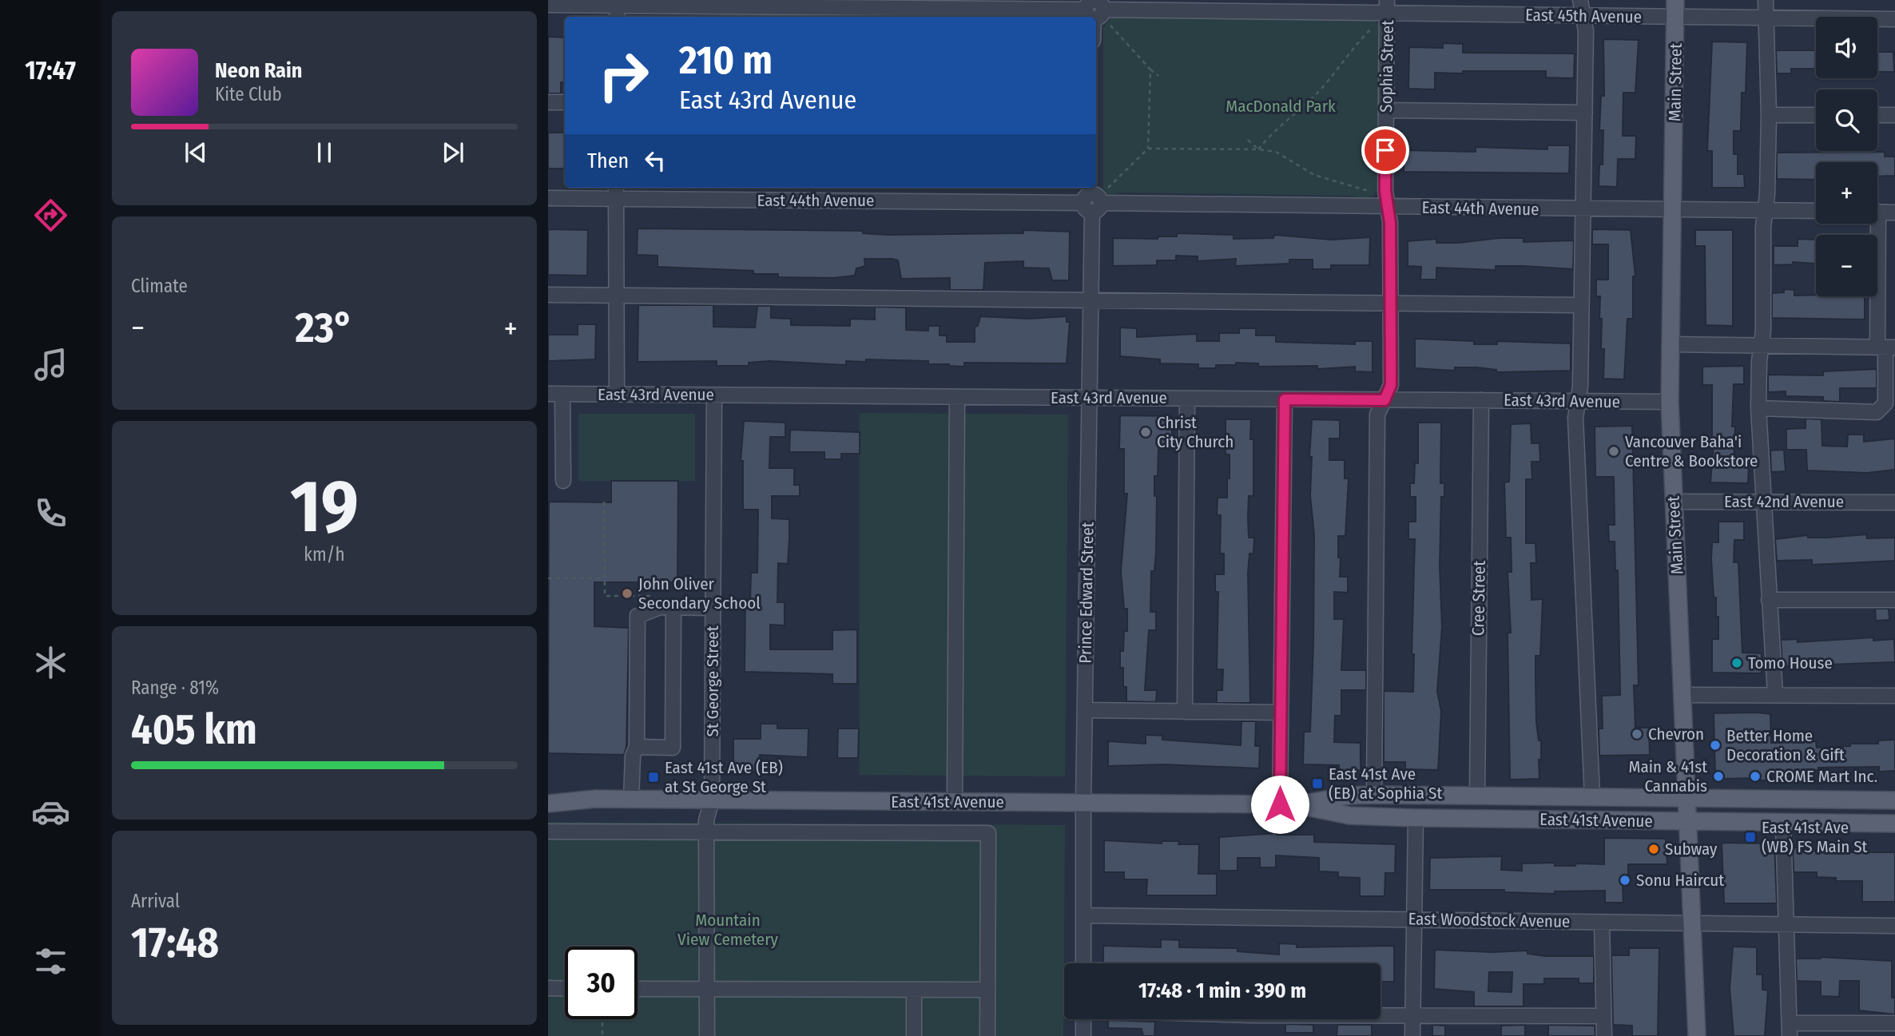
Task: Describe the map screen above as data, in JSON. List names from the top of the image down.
{
  "streets": {
    "main road": ["Main Street", "East 41st Avenue"],
    "street": [
      "East 45th Avenue",
      "Sophia Street",
      "East 44th Avenue",
      "East 43rd Avenue",
      "East 42nd Avenue",
      "Prince Edward Street",
      "Cree Street",
      "St George Street",
      "East Woodstock Avenue"
    ]
  },
  "crossings": [
    ["East 45th Avenue", "Sophia Street"],
    ["East 45th Avenue", "Main Street"],
    ["Sophia Street", "East 44th Avenue"],
    ["Sophia Street", "East 43rd Avenue"],
    ["Sophia Street", "East 41st Avenue"],
    ["Main Street", "East 44th Avenue"],
    ["Main Street", "East 43rd Avenue"],
    ["Main Street", "East 42nd Avenue"],
    ["Main Street", "East 41st Avenue"],
    ["Main Street", "East Woodstock Avenue"],
    ["East 44th Avenue", "Prince Edward Street"],
    ["East 43rd Avenue", "Prince Edward Street"],
    ["East 43rd Avenue", "Cree Street"],
    ["East 43rd Avenue", "St George Street"],
    ["Prince Edward Street", "East 41st Avenue"],
    ["Prince Edward Street", "East Woodstock Avenue"],
    ["Cree Street", "East 41st Avenue"],
    ["St George Street", "East 41st Avenue"]
  ],
  "parks": ["MacDonald Park", "Mountain View Cemetery"],
  "places": {
    "other": [
      "Christ City Church",
      "Vancouver Baha'i Centre & Bookstore",
      "John Oliver Secondary School",
      "Tomo House",
      "Chevron",
      "Better Home Decoration & Gift",
      "Main & 41st Cannabis",
      "CROME Mart Inc.",
      "Subway",
      "Sonu Haircut"
    ],
    "transit": ["East 41st Ave (EB) at St George St", "East 41st Ave (EB) at Sophia St", "East 41st Ave (WB) FS Main St"]
  },
  "page": {
    "tabs": "17:47",
    "map_buttons": ["+", "−"],
    "turn": ["210 m", "East 43rd Avenue"],
    "song": ["Neon Rain", "Kite Club"],
    "then": "Then",
    "tile": [
      "Climate",
      ["19", "km/h"],
      ["Range · 81%", "405 km"],
      ["Arrival", "17:48"]
    ],
    "heat": ["−", "23°", "+"],
    "limit": "30",
    "trip": "17:48 · 1 min · 390 m"
  }
}
